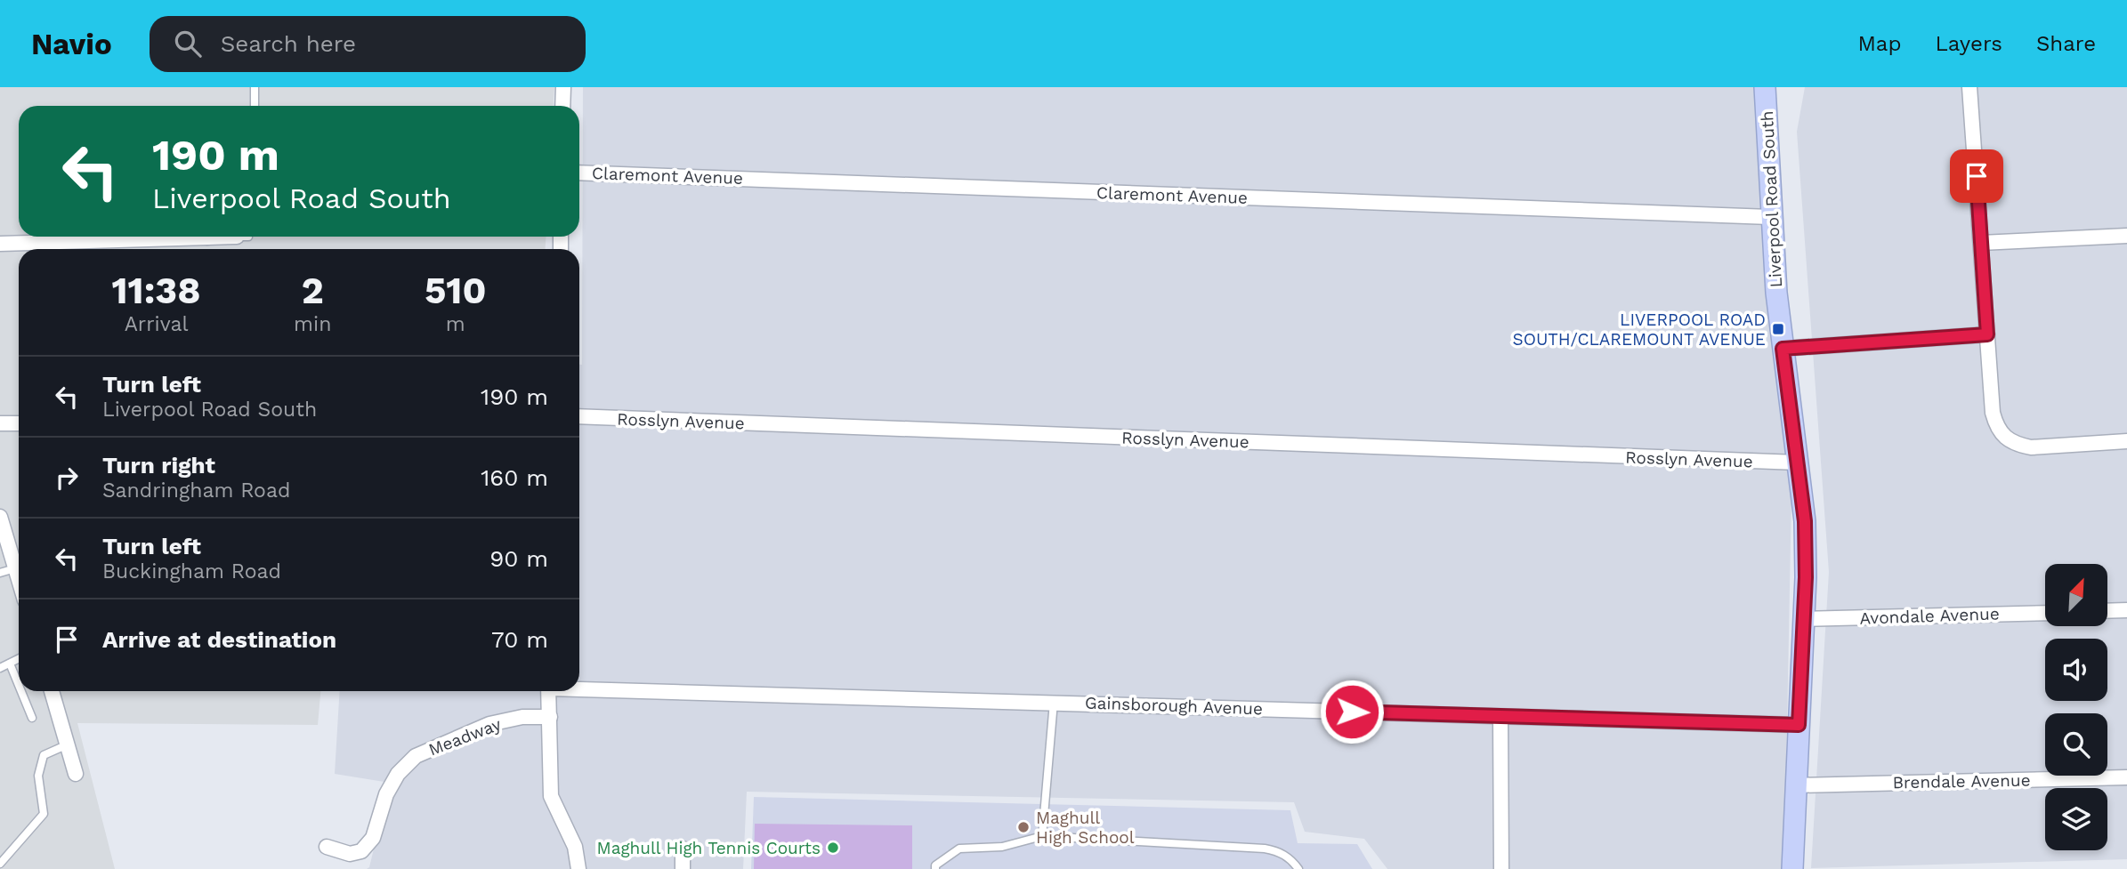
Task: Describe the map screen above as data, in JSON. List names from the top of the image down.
{
  "streets": {
    "street": [
      "Claremont Avenue",
      "Liverpool Road South",
      "Rosslyn Avenue",
      "Avondale Avenue",
      "Gainsborough Avenue",
      "Meadway",
      "Brendale Avenue"
    ]
  },
  "crossings": [
    ["Claremont Avenue", "Liverpool Road South"],
    ["Liverpool Road South", "Rosslyn Avenue"],
    ["Liverpool Road South", "Avondale Avenue"],
    ["Liverpool Road South", "Gainsborough Avenue"],
    ["Liverpool Road South", "Brendale Avenue"]
  ],
  "places": {
    "transit": ["LIVERPOOL ROAD SOUTH/CLAREMOUNT AVENUE"],
    "other": ["Maghull High School", "Maghull High Tennis Courts"]
  },
  "north": "top right",
  "page": {
    "header": "Navio",
    "search": "Search here",
    "nav": ["Map", "Layers", "Share"],
    "turn": ["190 m", "Liverpool Road South"],
    "eta": [
      "11:38",
      "Arrival",
      "2",
      "min",
      "510",
      "m"
    ],
    "list": [
      {
        "name": "Turn left",
        "note": "Liverpool Road South",
        "value": "190 m"
      },
      {
        "name": "Turn right",
        "note": "Sandringham Road",
        "value": "160 m"
      },
      {
        "name": "Turn left",
        "note": "Buckingham Road",
        "value": "90 m"
      },
      {
        "name": "Arrive at destination",
        "value": "70 m"
      }
    ]
  }
}
